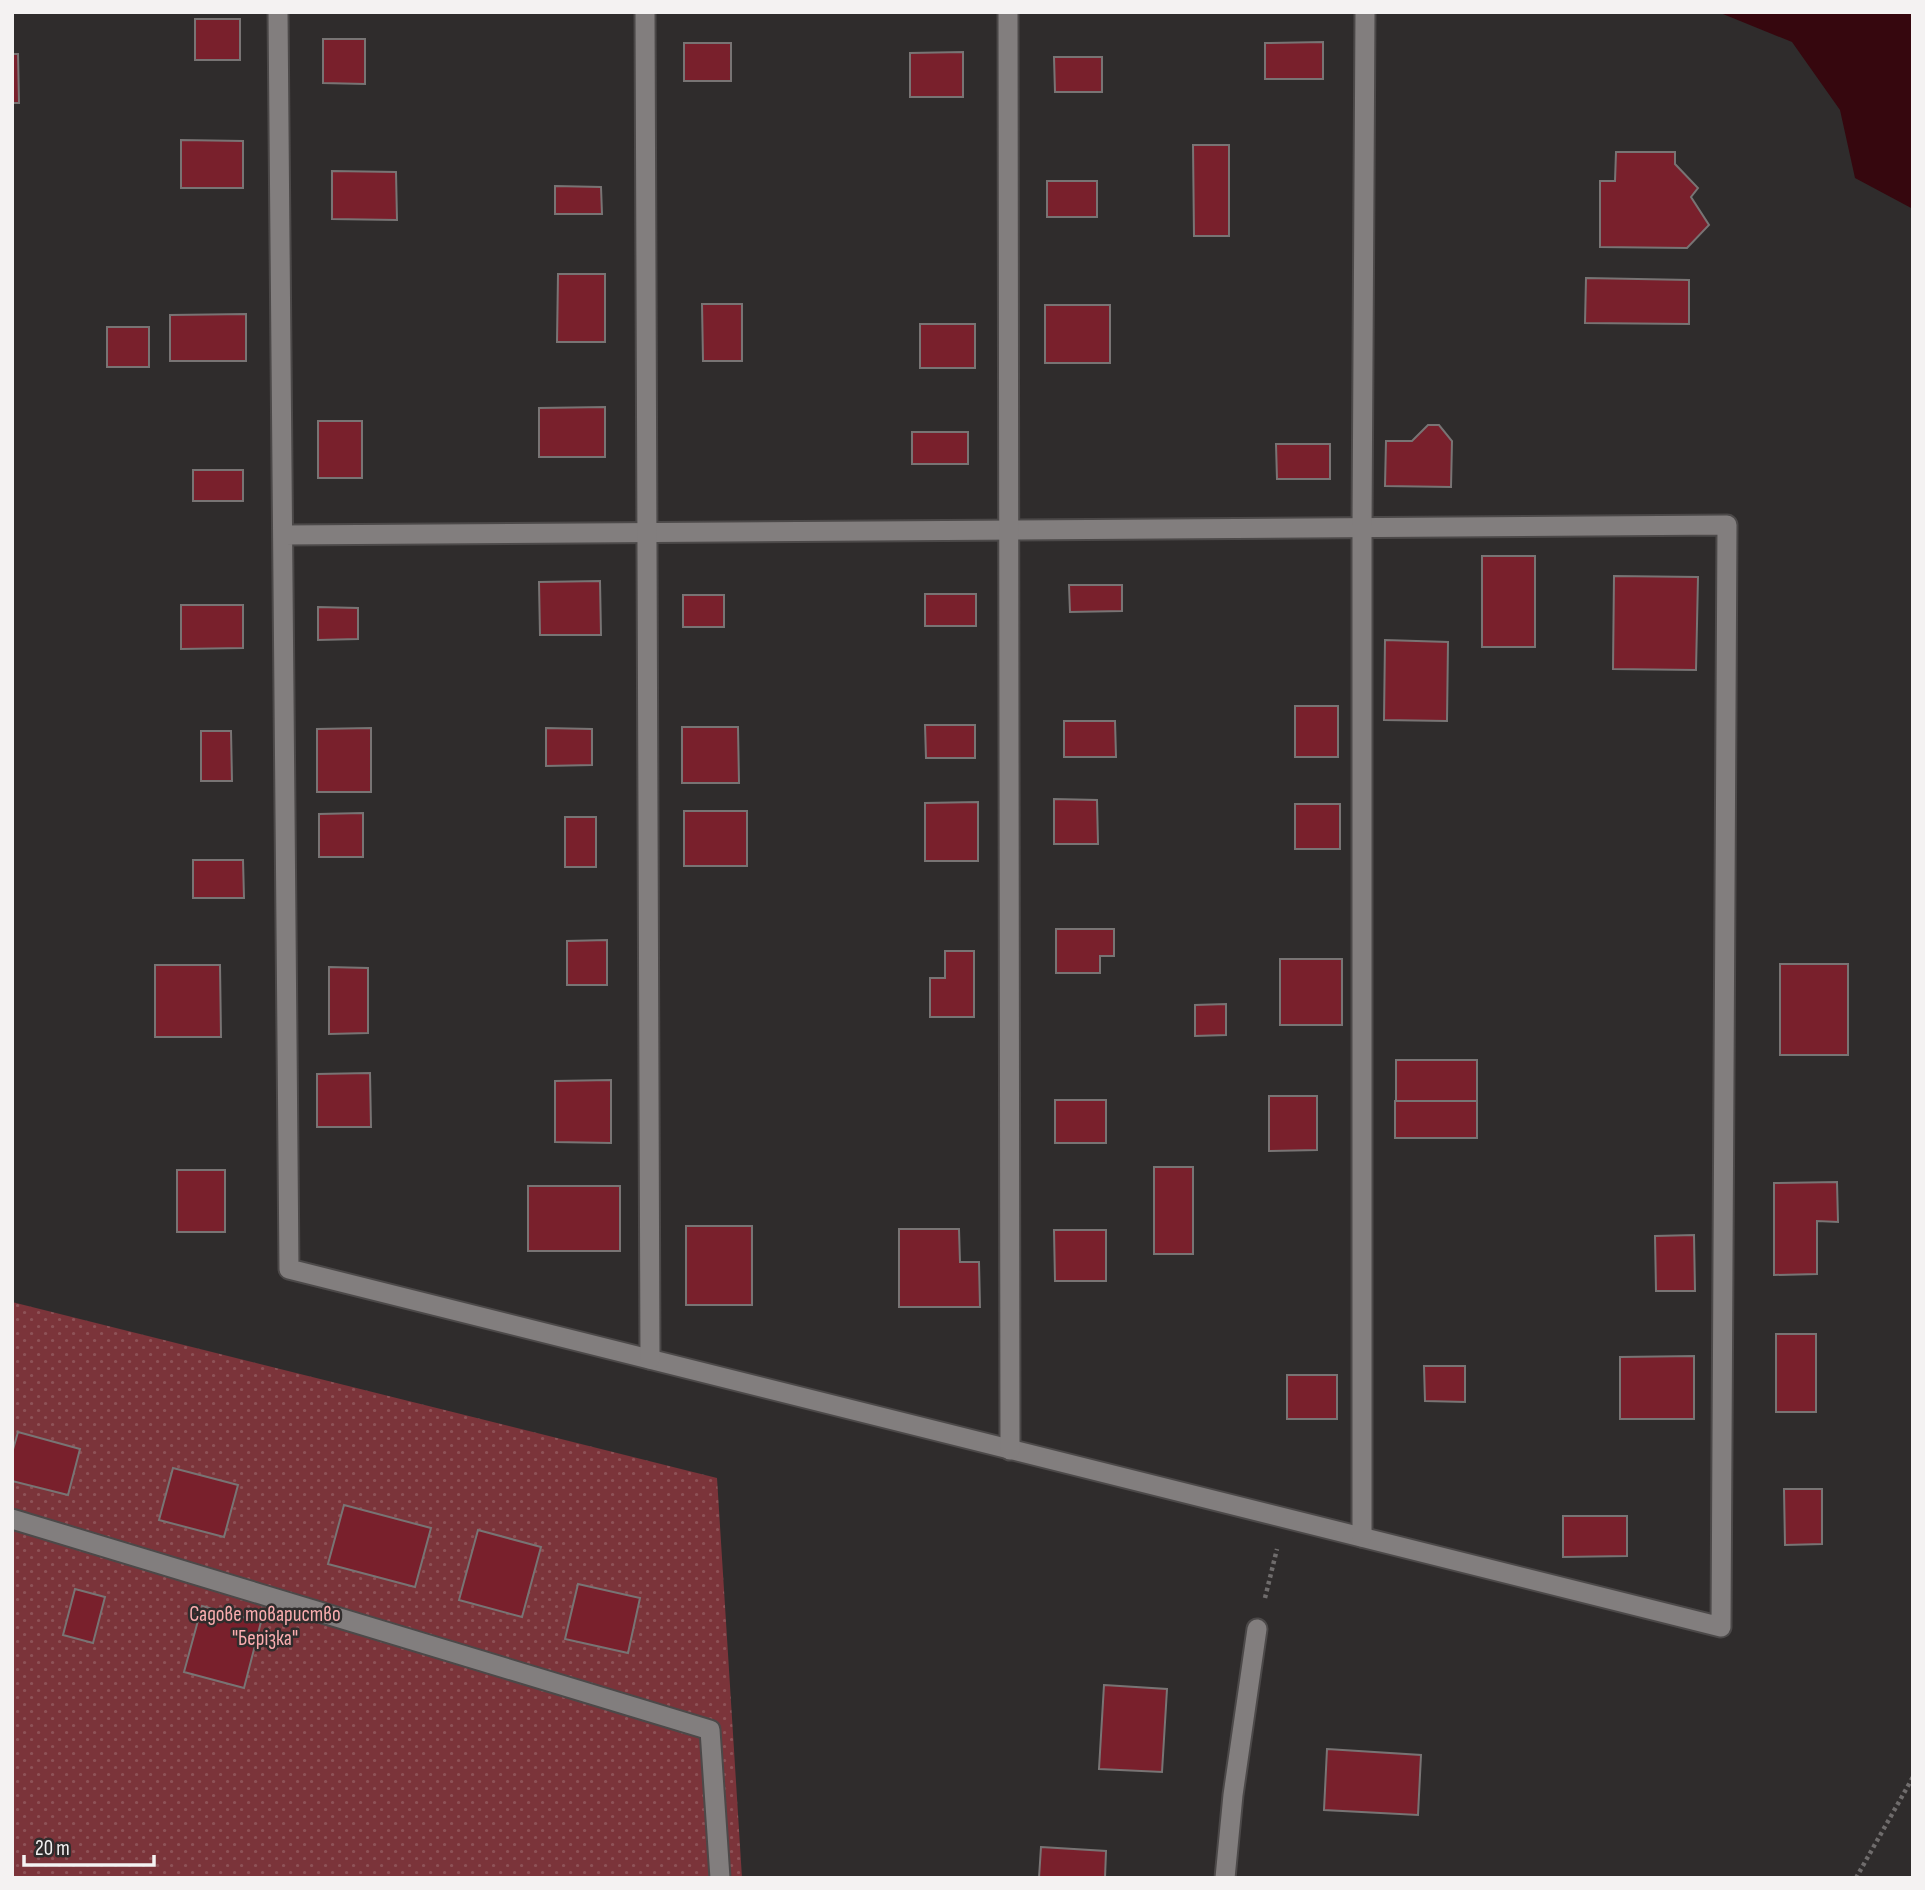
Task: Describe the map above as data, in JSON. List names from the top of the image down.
{
  "parks": ["Садове товариство \"Берізка\""],
  "scale_bar": "20 m"
}
